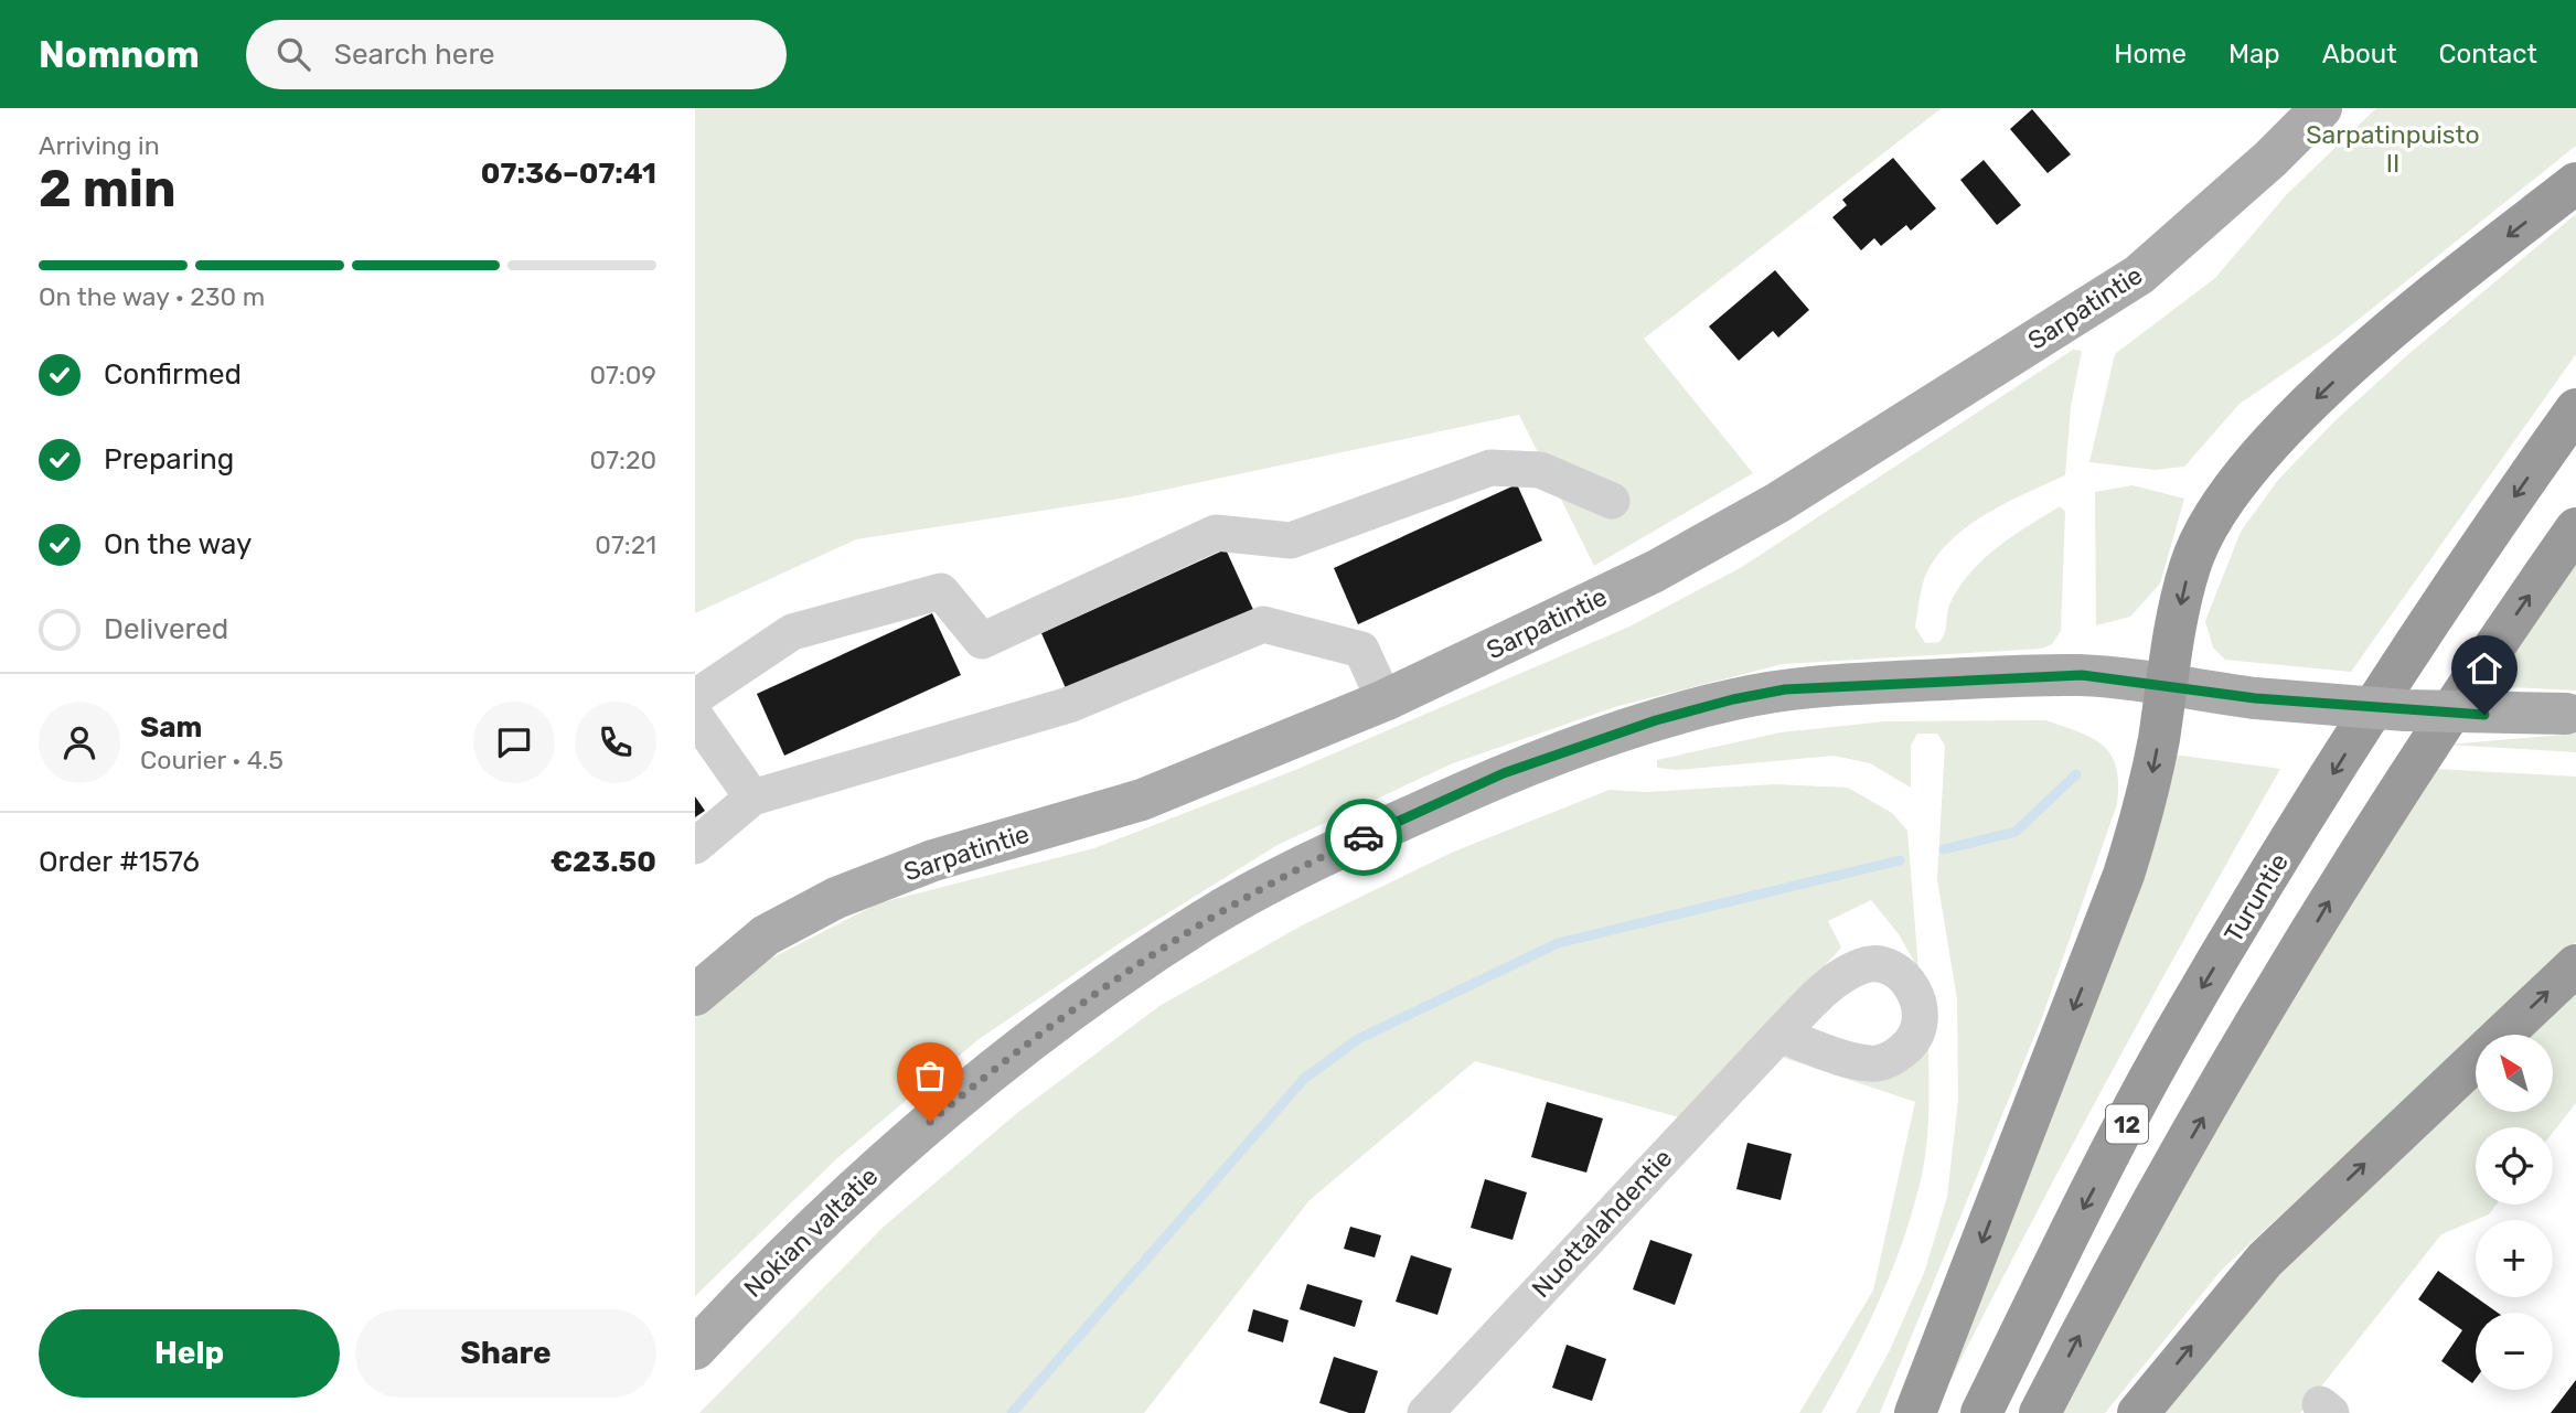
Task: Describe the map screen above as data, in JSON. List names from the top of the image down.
{
  "streets": {
    "highway": ["Turuntie", "12"],
    "main road": ["Sarpatintie", "Nokian valtatie"],
    "street": ["Nuottalahdentie"]
  },
  "parks": ["Sarpatinpuisto II"],
  "north": "top left",
  "page": {
    "header": "Nomnom",
    "search": "Search here",
    "nav": [
      "Home",
      "Map",
      "About",
      "Contact"
    ],
    "heading": ["2 min", "Arriving in", "07:36–07:41"],
    "panel": [
      "Sam",
      "Courier · 4.5",
      "Order #1576",
      "€23.50"
    ],
    "bar": "On the way · 230 m",
    "list": [
      ["Confirmed", "07:09"],
      ["Preparing", "07:20"],
      ["On the way", "07:21"],
      "Delivered"
    ],
    "map_buttons": ["+", "−"],
    "buttons": ["Help", "Share"]
  }
}
